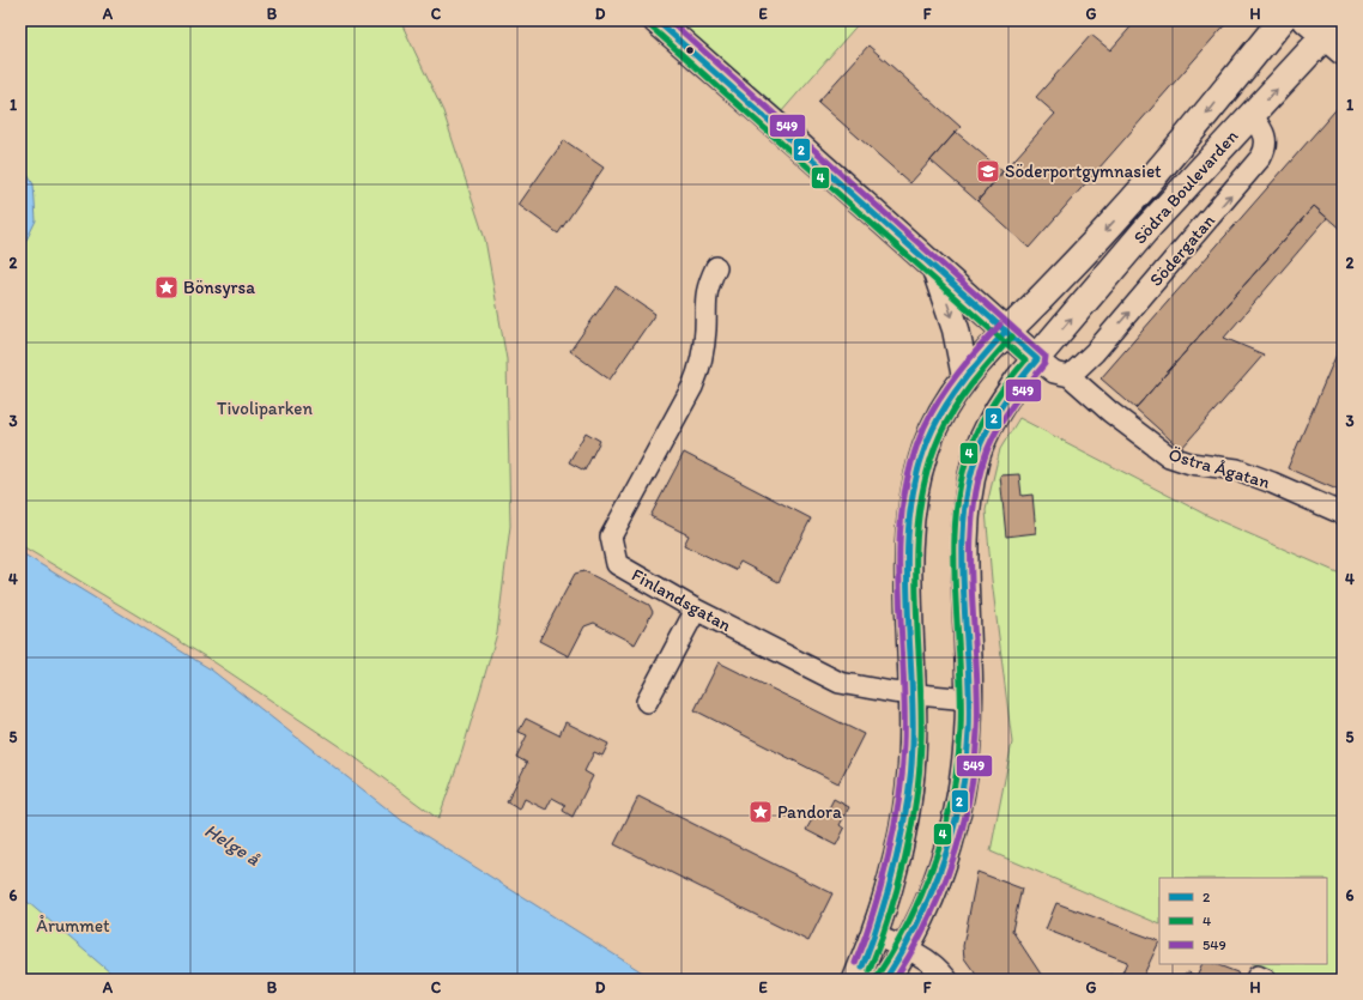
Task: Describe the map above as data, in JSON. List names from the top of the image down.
{
  "streets": {
    "main road": ["Södra Boulevarden"],
    "street": ["Södergatan", "Östra Ågatan", "Finlandsgatan"]
  },
  "crossings": [
    ["Södra Boulevarden", "Södergatan"],
    ["Södra Boulevarden", "Östra Ågatan"],
    ["Södra Boulevarden", "Finlandsgatan"],
    ["Södergatan", "Östra Ågatan"]
  ],
  "one_way": ["Södergatan"],
  "water": ["Helge å"],
  "parks": ["Tivoliparken", "Årummet"],
  "places": {
    "school or university": ["Söderportgymnasiet"],
    "place": ["Bönsyrsa", "Pandora"]
  },
  "lines": ["transit line 2", "transit line 549", "transit line 4"],
  "legend": ["2", "4", "549"],
  "grid": {
    "columns": [
      "A",
      "B",
      "C",
      "D",
      "E",
      "F",
      "G",
      "H"
    ],
    "rows": [
      "1",
      "2",
      "3",
      "4",
      "5",
      "6"
    ]
  }
}
